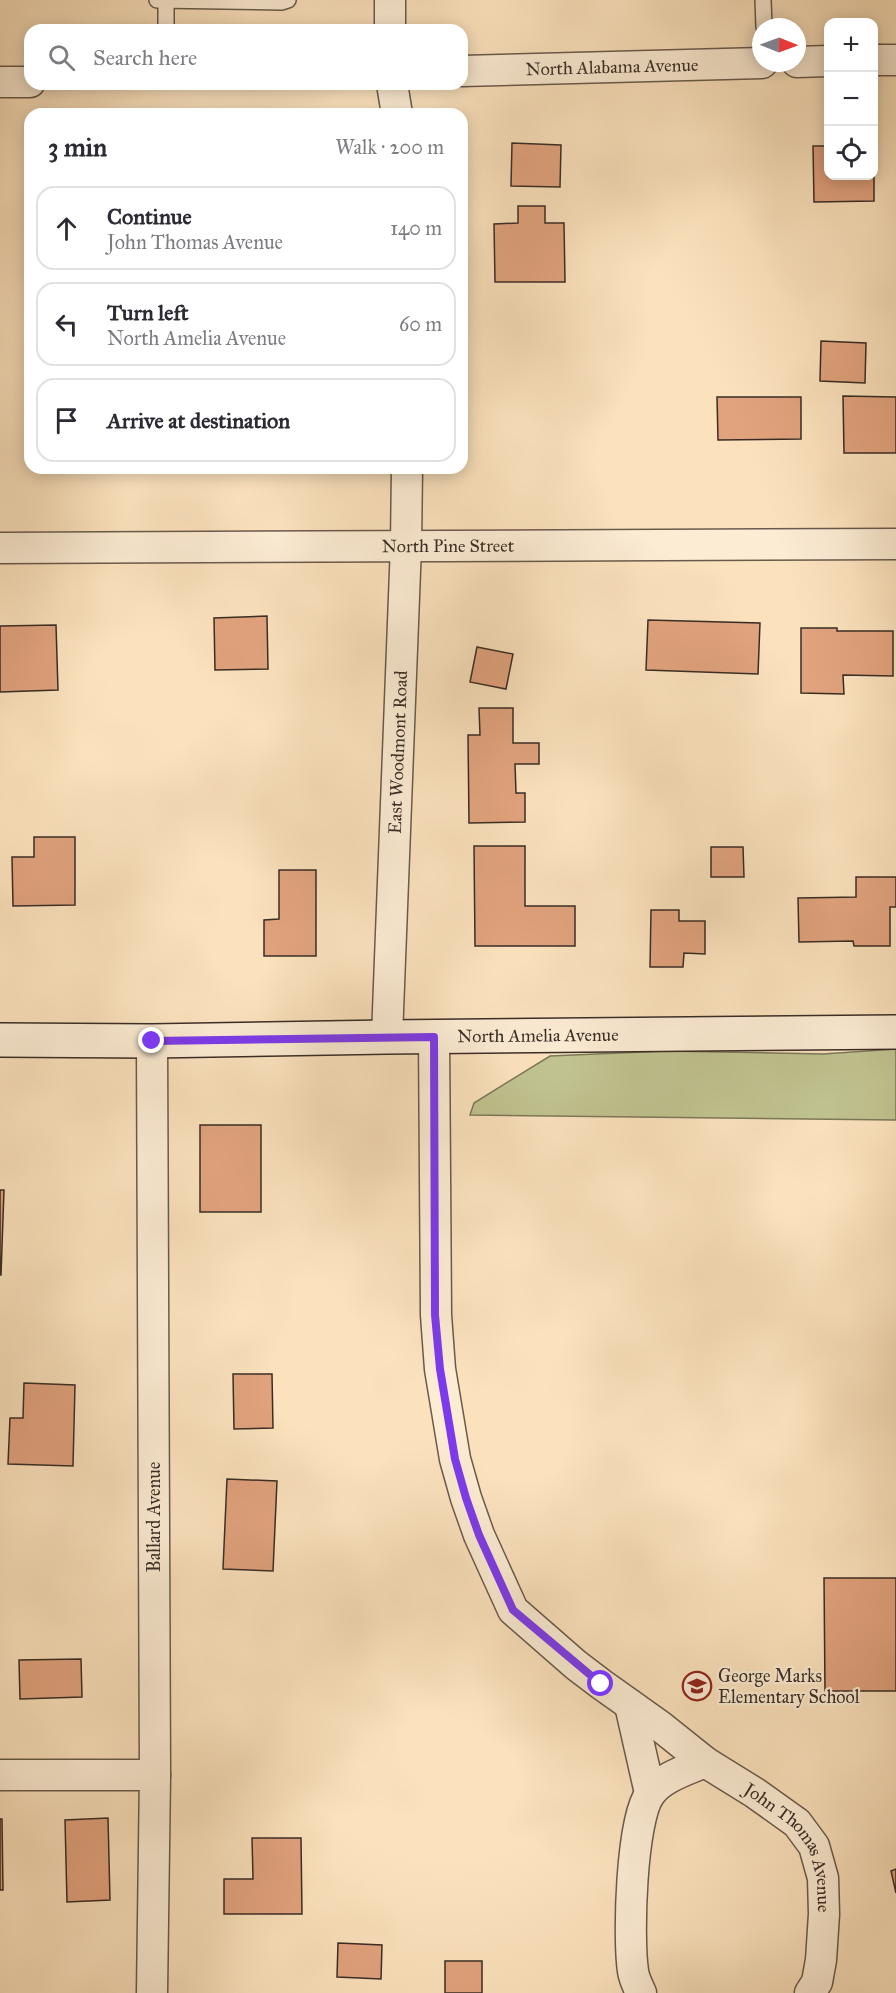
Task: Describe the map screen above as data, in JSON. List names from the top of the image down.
{
  "streets": {
    "main road": ["North Amelia Avenue"],
    "street": [
      "North Alabama Avenue",
      "North Pine Street",
      "East Woodmont Road",
      "Ballard Avenue",
      "John Thomas Avenue"
    ]
  },
  "crossings": [
    ["North Pine Street", "East Woodmont Road"],
    ["East Woodmont Road", "North Amelia Avenue"],
    ["North Amelia Avenue", "Ballard Avenue"],
    ["North Amelia Avenue", "John Thomas Avenue"]
  ],
  "places": {
    "school or university": ["George Marks Elementary School"]
  },
  "north": "right",
  "page": {
    "map_buttons": ["+", "−"],
    "search": "Search here",
    "heading": ["3 min", "Walk · 200 m"],
    "list": [
      ["Continue", "John Thomas Avenue", "140 m"],
      ["Turn left", "North Amelia Avenue", "60 m"],
      "Arrive at destination"
    ]
  }
}
